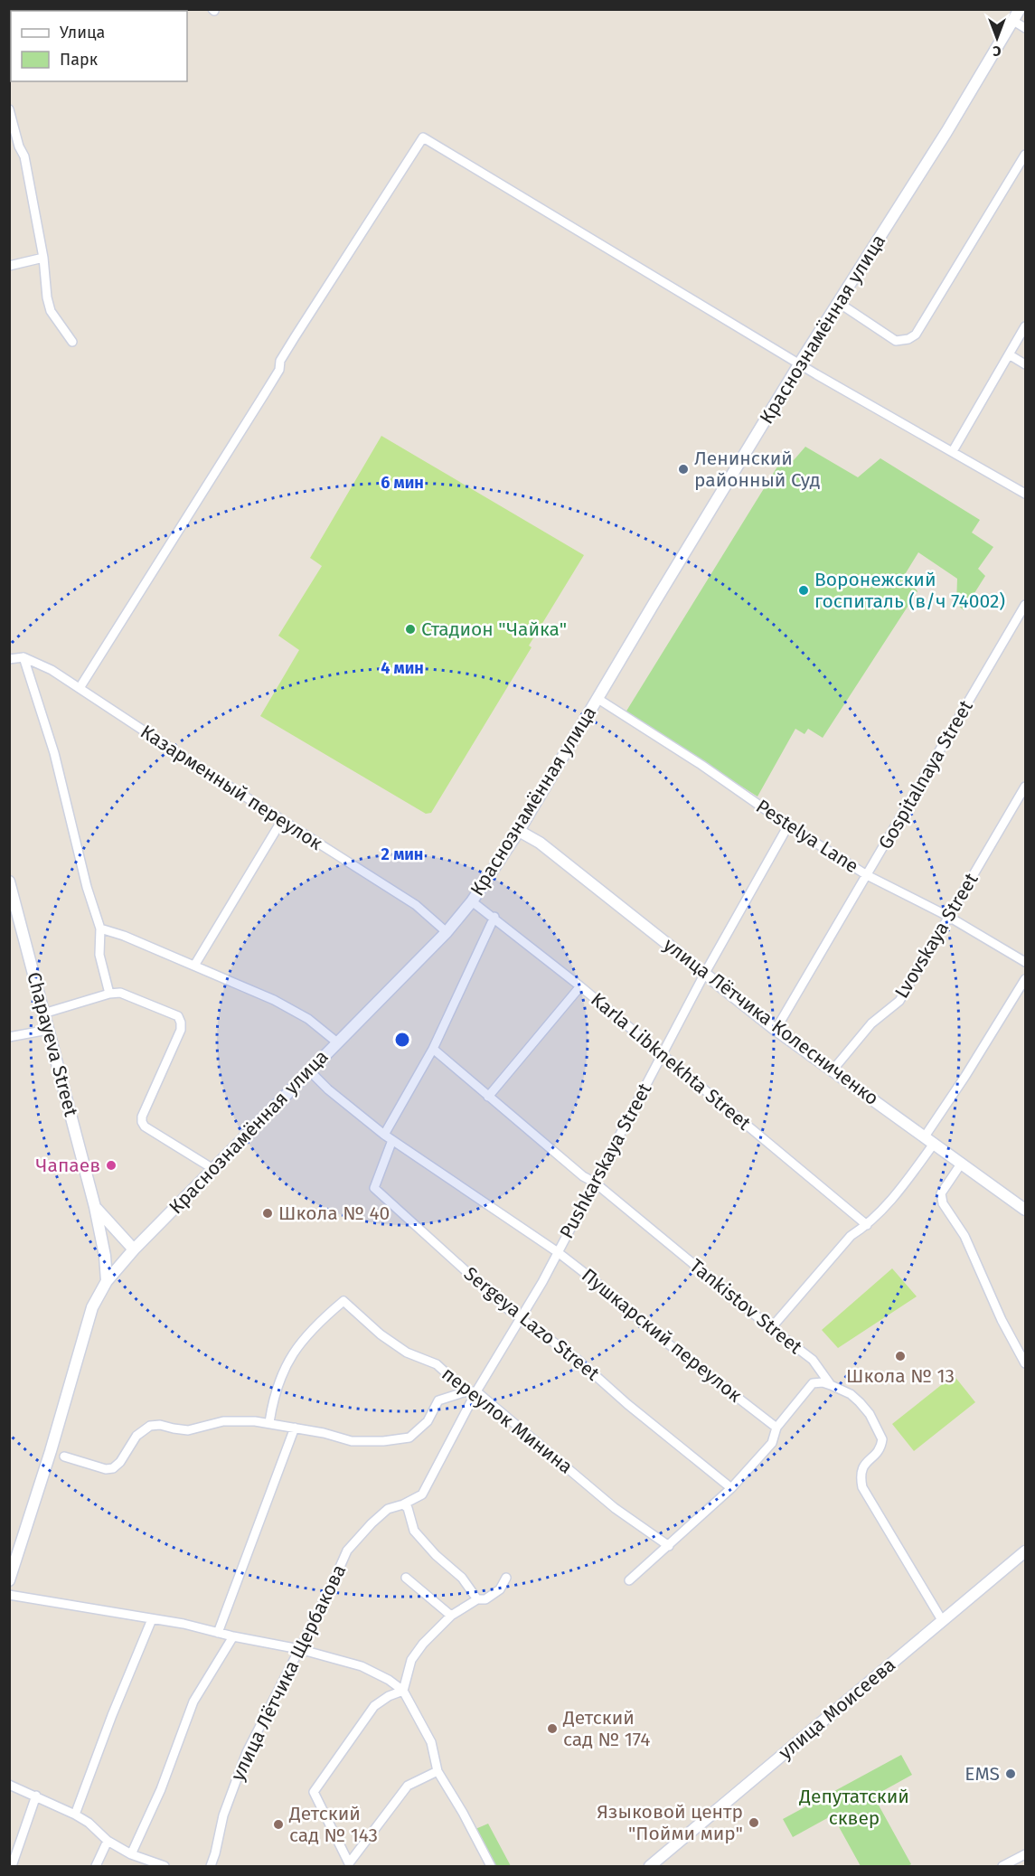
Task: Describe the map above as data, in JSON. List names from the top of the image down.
{
  "streets": {
    "street": [
      "Краснознамённая улица",
      "Gospitalnaya Street",
      "Казарменный переулок",
      "Pestelya Lane",
      "Lvovskaya Street",
      "улица Лётчика Колесниченко",
      "Chapayeva Street",
      "Karla Libknekhta Street",
      "Pushkarskaya Street",
      "Tankistov Street",
      "Sergeya Lazo Street",
      "Пушкарский переулок",
      "переулок Минина",
      "улица Лётчика Щербакова",
      "улица Моисеева"
    ]
  },
  "crossings": [
    ["Краснознамённая улица", "Казарменный переулок"],
    ["Краснознамённая улица", "Pestelya Lane"],
    ["Краснознамённая улица", "улица Лётчика Колесниченко"],
    ["Краснознамённая улица", "Chapayeva Street"],
    ["Краснознамённая улица", "Karla Libknekhta Street"],
    ["Краснознамённая улица", "Пушкарский переулок"],
    ["Gospitalnaya Street", "Pestelya Lane"],
    ["Gospitalnaya Street", "улица Лётчика Колесниченко"],
    ["Pestelya Lane", "Lvovskaya Street"],
    ["Pestelya Lane", "Pushkarskaya Street"],
    ["Lvovskaya Street", "улица Лётчика Колесниченко"],
    ["улица Лётчика Колесниченко", "Pushkarskaya Street"],
    ["Karla Libknekhta Street", "Pushkarskaya Street"],
    ["Pushkarskaya Street", "Tankistov Street"],
    ["Pushkarskaya Street", "Sergeya Lazo Street"],
    ["Pushkarskaya Street", "Пушкарский переулок"],
    ["Pushkarskaya Street", "переулок Минина"],
    ["Pushkarskaya Street", "улица Лётчика Щербакова"],
    ["Tankistov Street", "улица Моисеева"],
    ["Sergeya Lazo Street", "Пушкарский переулок"]
  ],
  "parks": ["Депутатский сквер"],
  "places": [
    "Ленинский районный Суд",
    "Воронежский госпиталь (в/ч 74002)",
    "Стадион \"Чайка\"",
    "Чапаев",
    "Школа № 40",
    "Школа № 13",
    "Детский сад № 174",
    "EMS",
    "Языковой центр \"Пойми мир\"",
    "Детский сад № 143"
  ],
  "legend": ["Улица", "Парк"],
  "north": "bottom",
  "rings": ["6 мин", "4 мин", "2 мин"]
}
